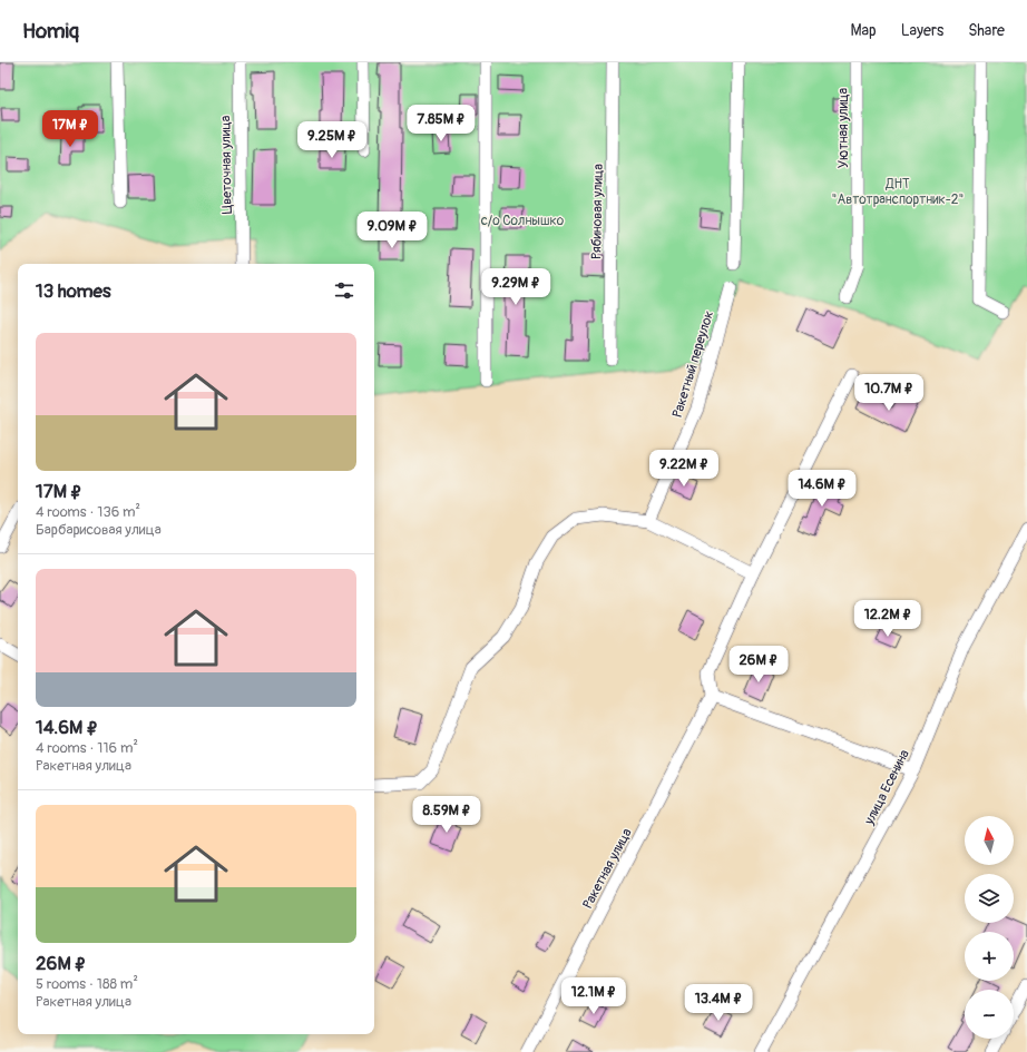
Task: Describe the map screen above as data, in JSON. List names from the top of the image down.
{
  "streets": {
    "street": [
      "Уютная улица",
      "Цветочная улица",
      "Рябиновая улица",
      "Ракетный переулок",
      "улица Есенина",
      "Ракетная улица"
    ]
  },
  "parks": ["ДНТ \"Автотранспортник-2\"", "с/о Солнышко"],
  "north": "top",
  "page": {
    "header": "Homiq",
    "nav": ["Map", "Layers", "Share"],
    "price": [
      "7.85M ₽",
      "17M ₽",
      "9.25M ₽",
      "9.09M ₽",
      "9.29M ₽",
      "10.7M ₽",
      "9.22M ₽",
      "14.6M ₽",
      "12.2M ₽",
      "26M ₽",
      "8.59M ₽",
      "12.1M ₽",
      "13.4M ₽"
    ],
    "heading": "13 homes",
    "list": [
      {
        "name": "17M ₽",
        "note": "4 rooms · 136 m² · Барбарисовая улица"
      },
      {
        "name": "14.6M ₽",
        "note": "4 rooms · 116 m² · Ракетная улица"
      },
      {
        "name": "26M ₽",
        "note": "5 rooms · 188 m² · Ракетная улица"
      }
    ],
    "map_buttons": ["+", "−"]
  }
}
